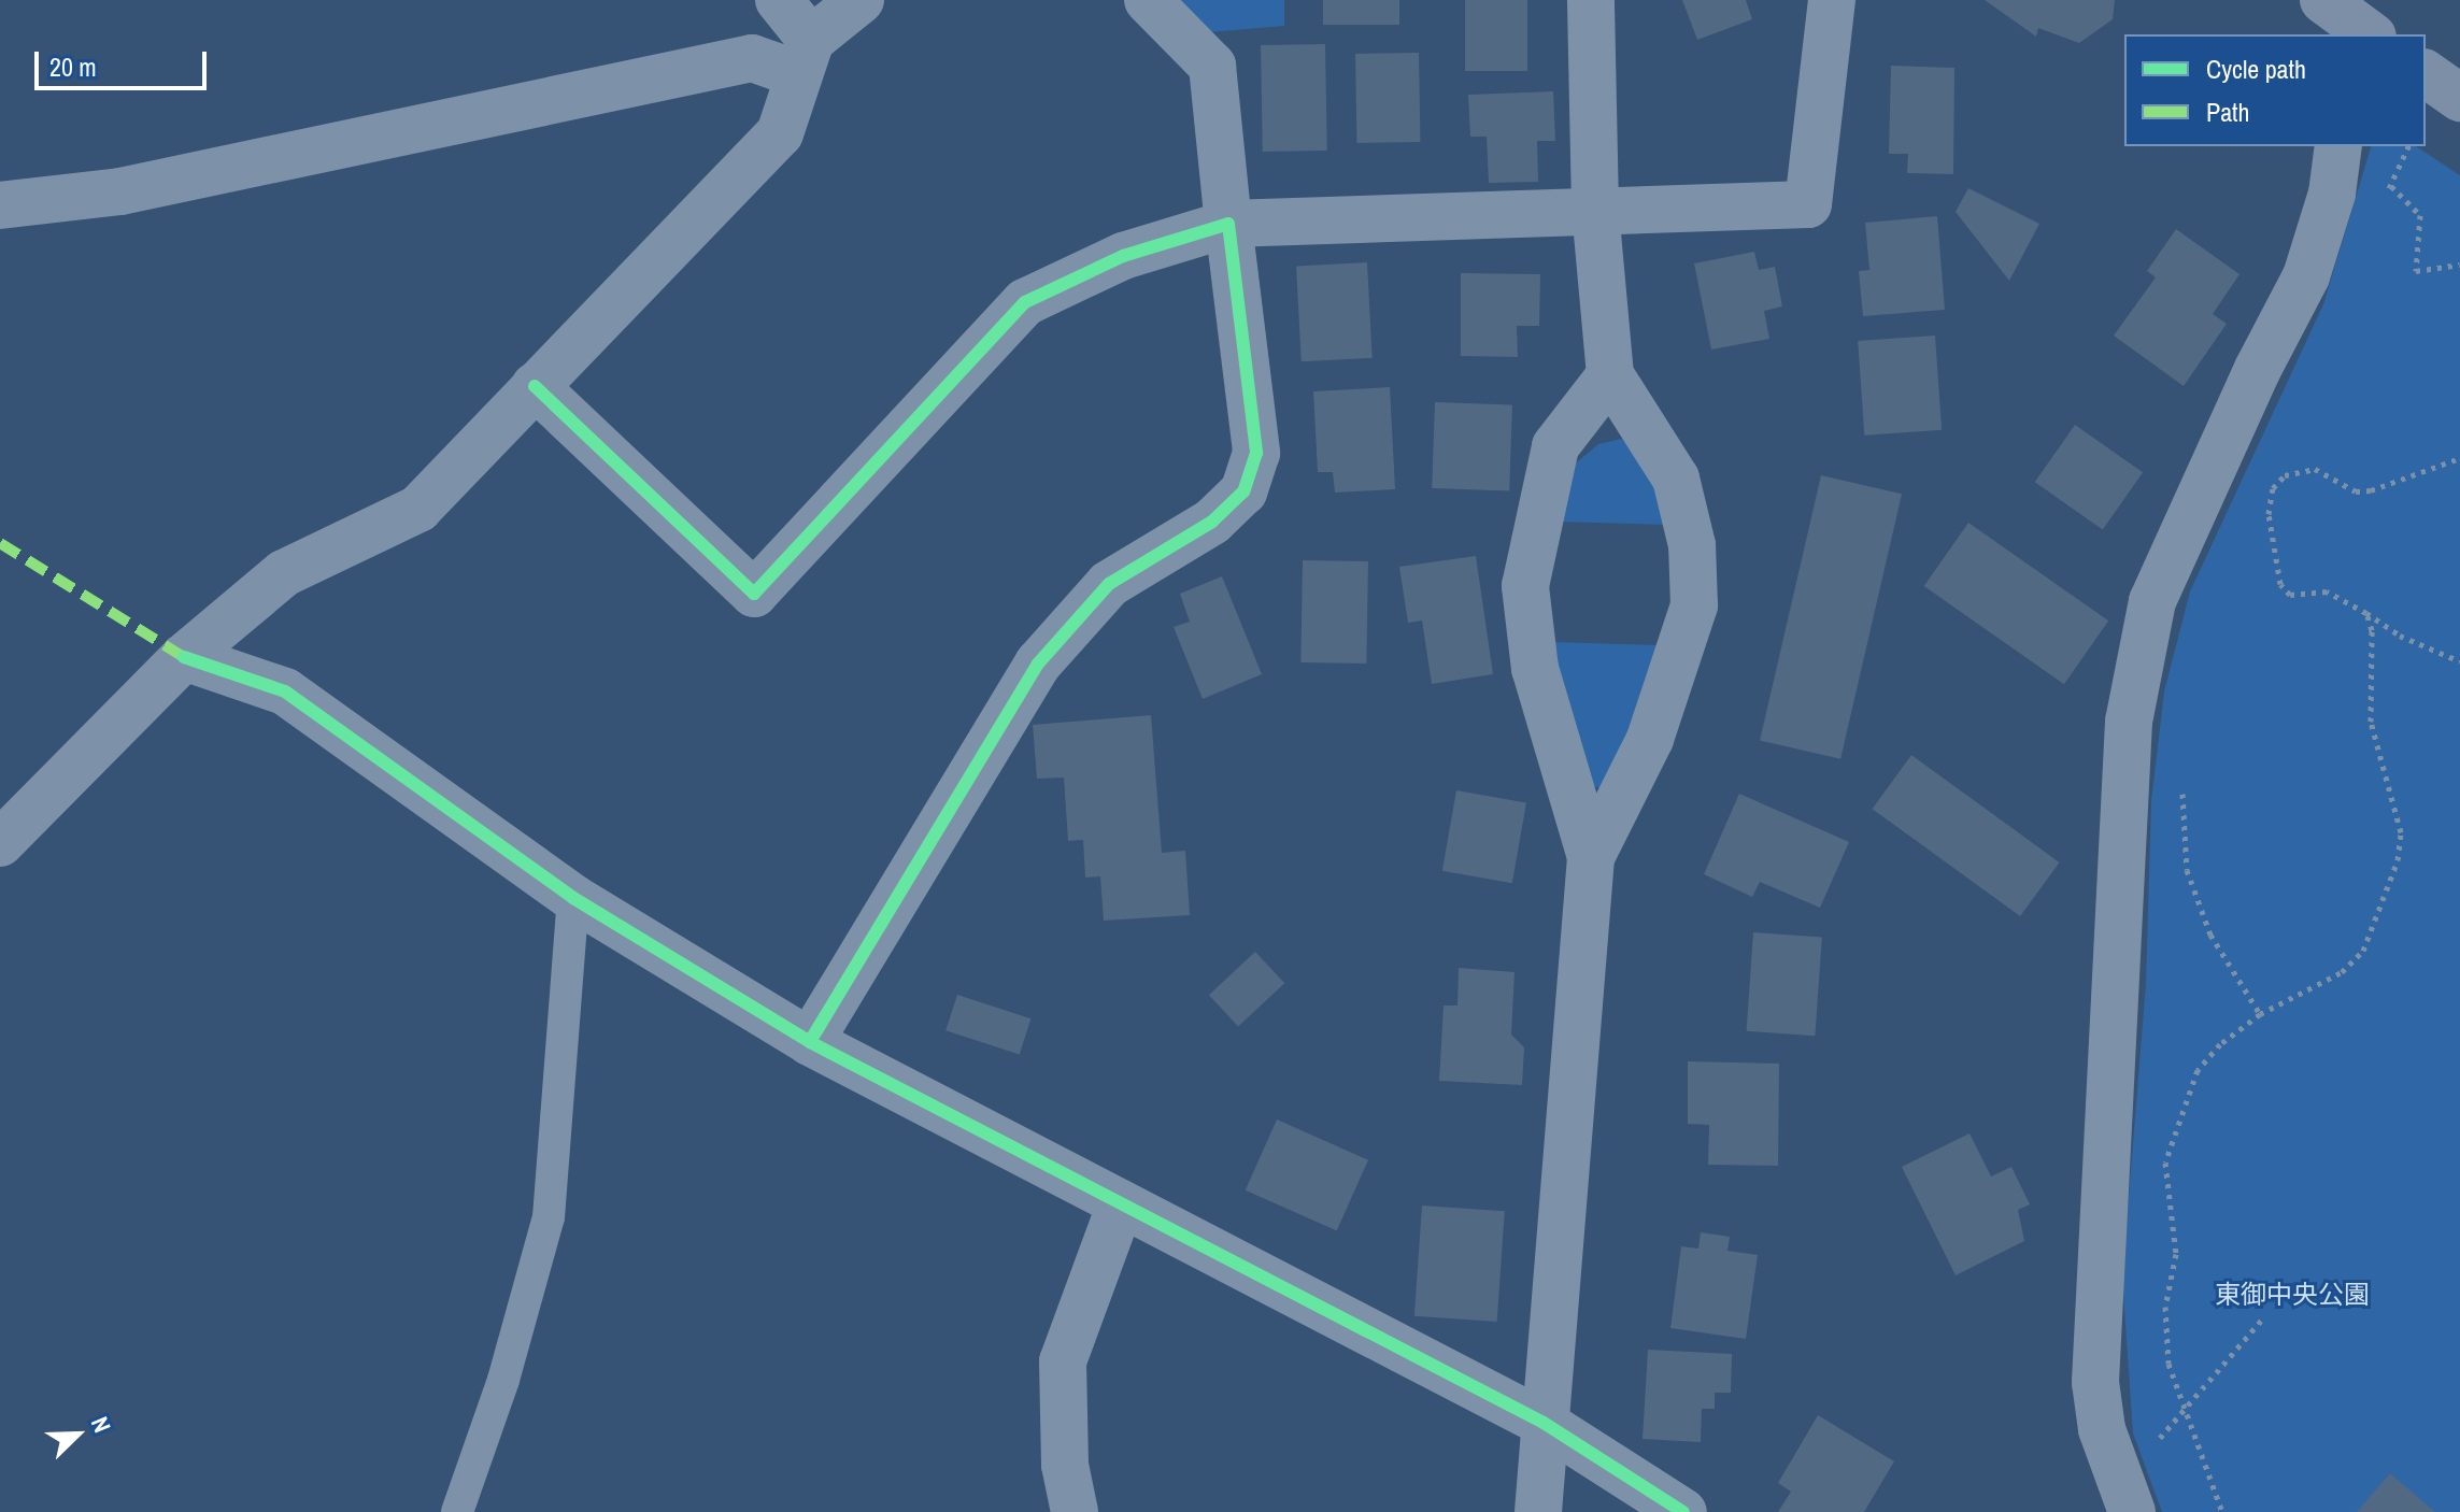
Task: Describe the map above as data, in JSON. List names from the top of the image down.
{
  "parks": ["東御中央公園"],
  "legend": ["Cycle path", "Path"],
  "scale_bar": "20 m",
  "north": "top right"
}
